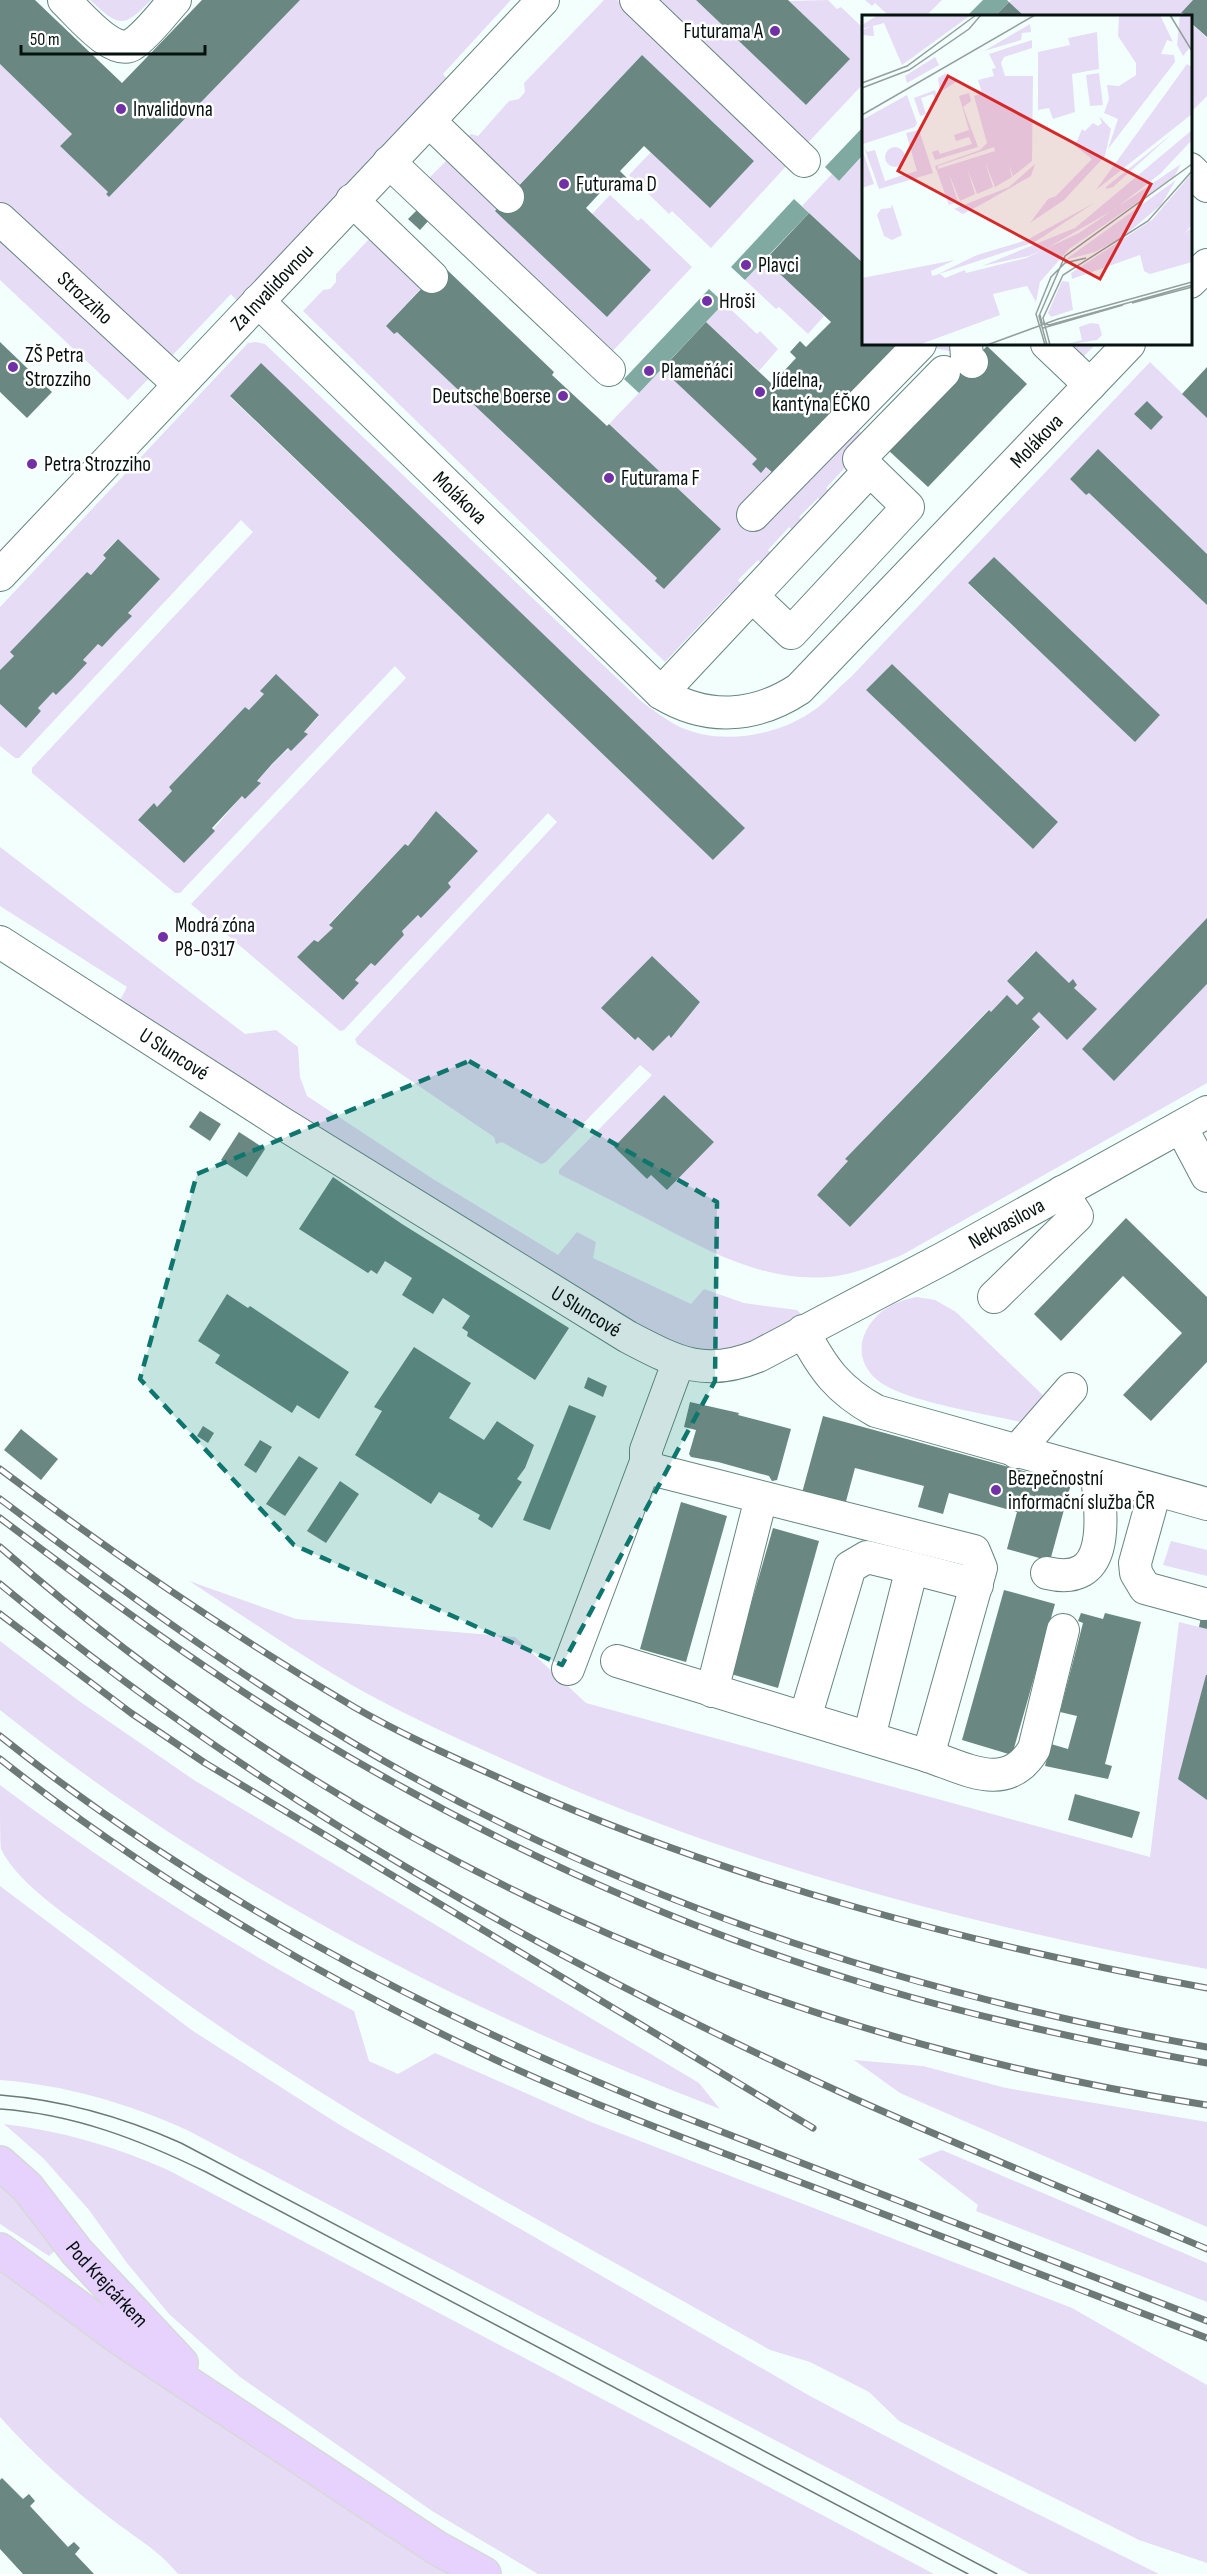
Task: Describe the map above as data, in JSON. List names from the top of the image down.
{
  "streets": {
    "main road": ["Pod Krejcárkem"],
    "street": [
      "Za Invalidovnou",
      "Strozziho",
      "Molákova",
      "U Sluncové",
      "Nekvasilova"
    ]
  },
  "crossings": [
    ["Za Invalidovnou", "Molákova"],
    ["U Sluncové", "Nekvasilova"]
  ],
  "places": [
    "Futurama A",
    "Invalidovna",
    "Futurama D",
    "Plavci",
    "Hroši",
    "ZŠ Petra Strozziho",
    "Plameňáci",
    "Jídelna, kantýna ÉČKO",
    "Deutsche Boerse",
    "Petra Strozziho",
    "Futurama F",
    "Modrá zóna P8-0317",
    "Bezpečnostní informační služba ČR"
  ],
  "scale_bar": "50 m"
}
